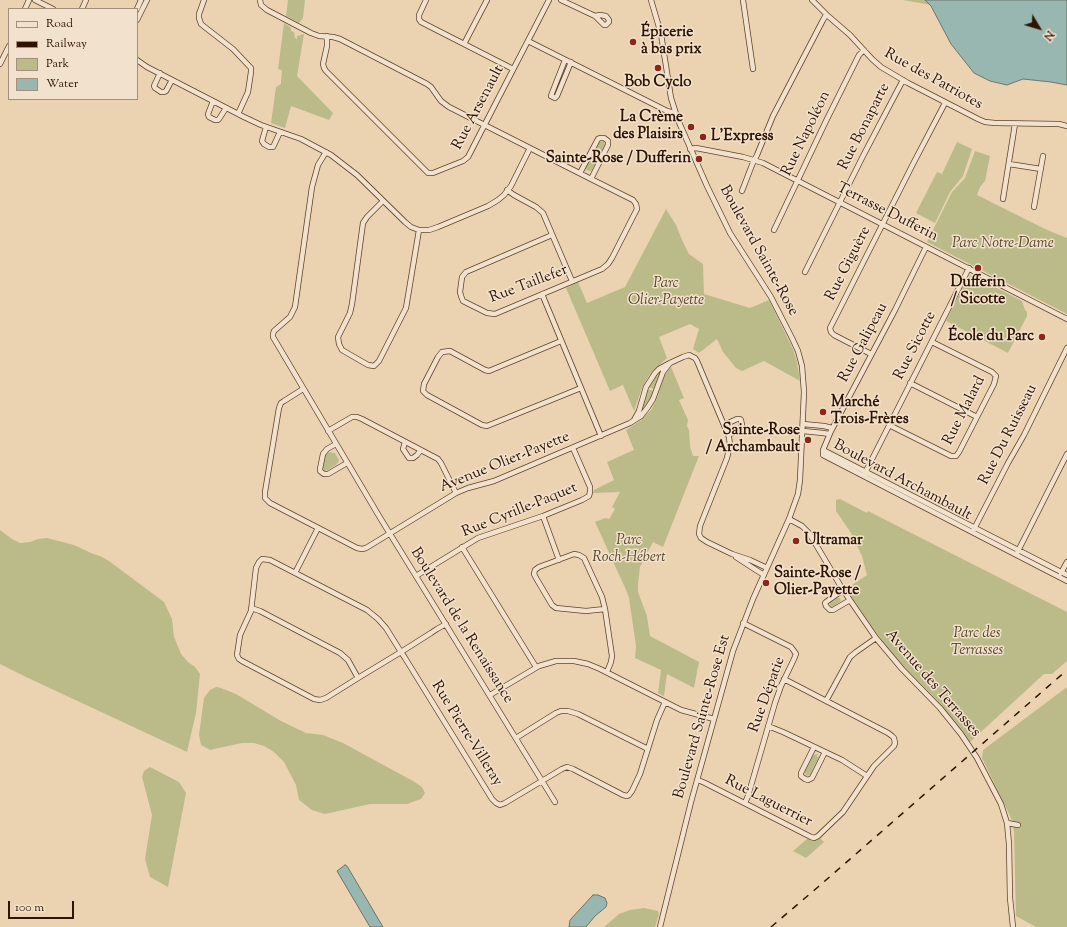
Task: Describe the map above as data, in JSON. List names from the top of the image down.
{
  "streets": {
    "street": [
      "Rue des Patriotes",
      "Rue Arsenault",
      "Rue Bonaparte",
      "Rue Napoléon",
      "Terrasse Dufferin",
      "Boulevard Sainte-Rose",
      "Rue Giguère",
      "Rue Taillefer",
      "Rue Galipeau",
      "Rue Sicotte",
      "Rue Malard",
      "Rue Du Ruisseau",
      "Avenue Olier-Payette",
      "Boulevard Archambault",
      "Rue Cyrille-Paquet",
      "Boulevard de la Renaissance",
      "Avenue des Terrasses",
      "Rue Dépatie",
      "Boulevard Sainte-Rose Est",
      "Rue Pierre-Villeray",
      "Rue Laguerrier"
    ]
  },
  "crossings": [
    ["Rue des Patriotes", "Rue Bonaparte"],
    ["Rue des Patriotes", "Rue Napoléon"],
    ["Rue des Patriotes", "Rue Giguère"],
    ["Rue Arsenault", "Rue Taillefer"],
    ["Rue Bonaparte", "Terrasse Dufferin"],
    ["Rue Napoléon", "Terrasse Dufferin"],
    ["Terrasse Dufferin", "Boulevard Sainte-Rose"],
    ["Terrasse Dufferin", "Rue Giguère"],
    ["Terrasse Dufferin", "Rue Galipeau"],
    ["Terrasse Dufferin", "Rue Sicotte"],
    ["Boulevard Sainte-Rose", "Boulevard Archambault"],
    ["Boulevard Sainte-Rose", "Avenue des Terrasses"],
    ["Boulevard Sainte-Rose", "Boulevard Sainte-Rose Est"],
    ["Rue Giguère", "Rue Galipeau"],
    ["Rue Galipeau", "Boulevard Archambault"],
    ["Rue Sicotte", "Rue Malard"],
    ["Rue Sicotte", "Boulevard Archambault"],
    ["Rue Du Ruisseau", "Boulevard Archambault"],
    ["Avenue Olier-Payette", "Rue Cyrille-Paquet"],
    ["Avenue Olier-Payette", "Boulevard de la Renaissance"],
    ["Rue Cyrille-Paquet", "Boulevard de la Renaissance"],
    ["Boulevard de la Renaissance", "Rue Pierre-Villeray"],
    ["Avenue des Terrasses", "Boulevard Sainte-Rose Est"],
    ["Rue Dépatie", "Boulevard Sainte-Rose Est"],
    ["Rue Dépatie", "Rue Laguerrier"],
    ["Boulevard Sainte-Rose Est", "Rue Laguerrier"]
  ],
  "parks": [
    "Parc Notre-Dame",
    "Parc Olier-Payette",
    "Parc Roch-Hébert",
    "Parc des Terrasses"
  ],
  "places": [
    "Épicerie à bas prix",
    "Bob Cyclo",
    "La Crème des Plaisirs",
    "L'Express",
    "Sainte-Rose / Dufferin",
    "Dufferin / Sicotte",
    "École du Parc",
    "Marché Trois-Frères",
    "Sainte-Rose / Archambault",
    "Ultramar",
    "Sainte-Rose / Olier-Payette"
  ],
  "legend": [
    "Road",
    "Railway",
    "Park",
    "Water"
  ],
  "scale_bar": "100 m",
  "north": "bottom right"
}
